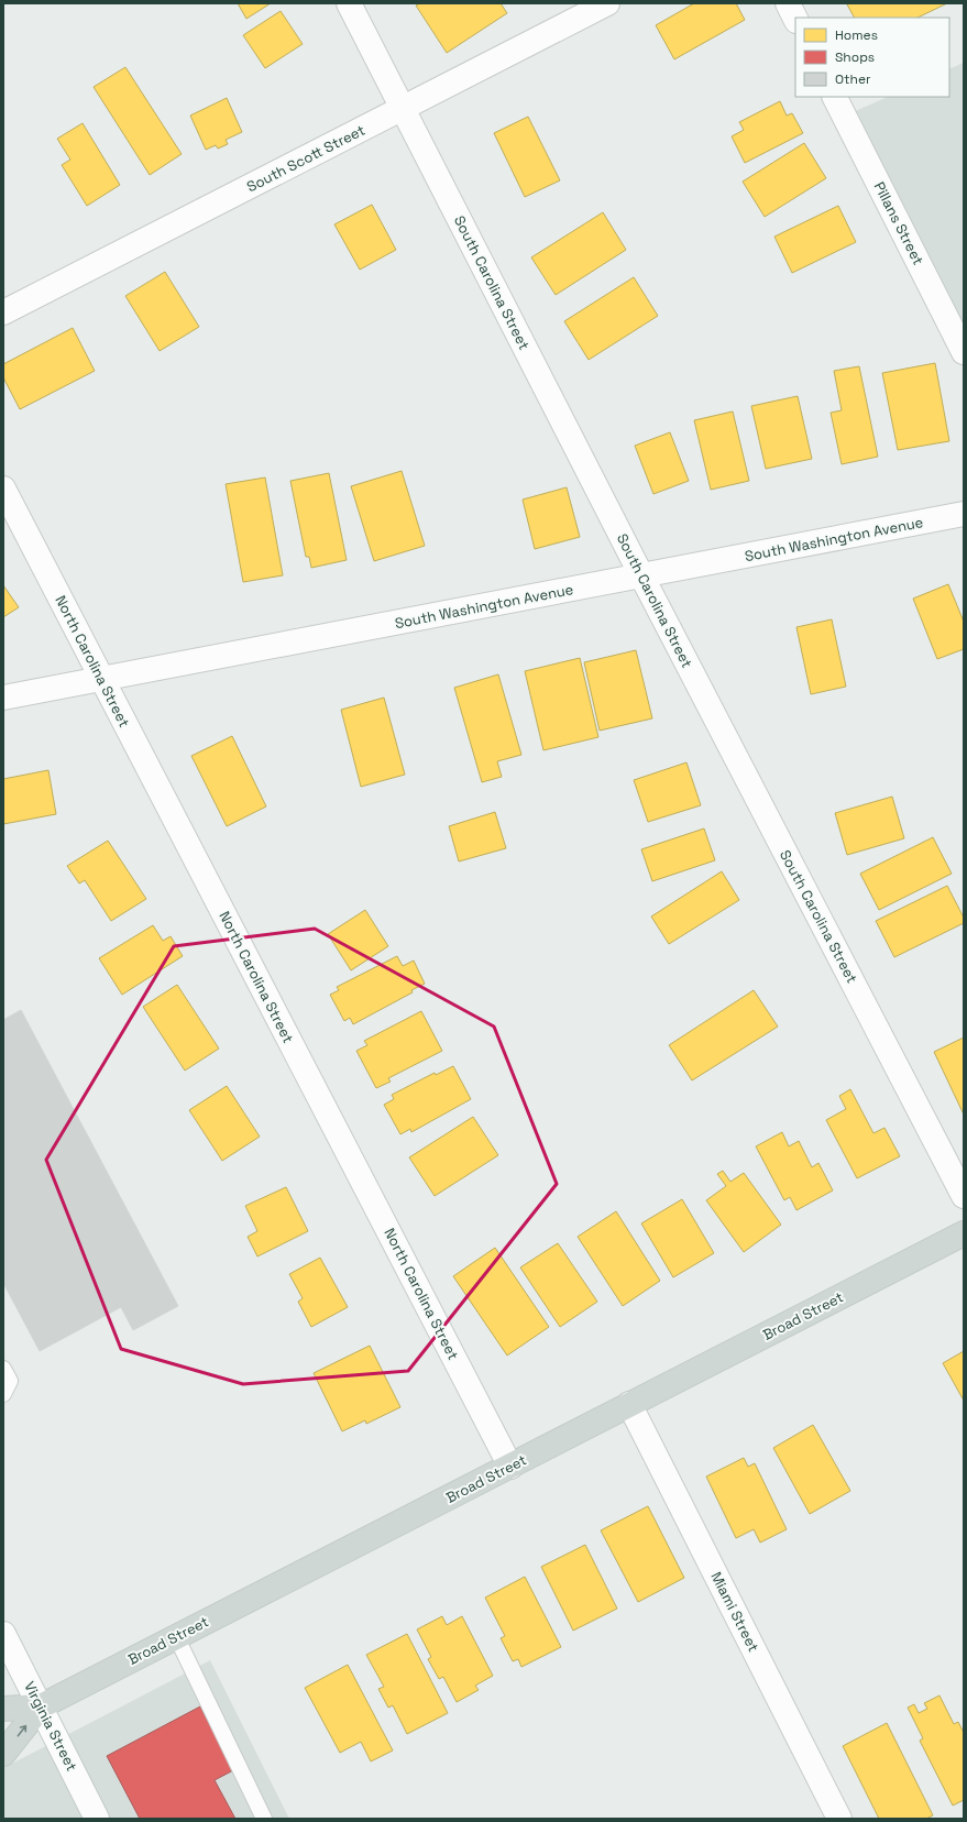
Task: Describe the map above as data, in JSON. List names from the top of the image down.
{
  "streets": {
    "main road": ["Broad Street"],
    "street": [
      "South Scott Street",
      "Pillans Street",
      "South Carolina Street",
      "South Washington Avenue",
      "North Carolina Street",
      "Miami Street",
      "Virginia Street"
    ]
  },
  "crossings": [
    ["South Scott Street", "South Carolina Street"],
    ["South Carolina Street", "South Washington Avenue"],
    ["South Washington Avenue", "North Carolina Street"],
    ["North Carolina Street", "Broad Street"],
    ["Broad Street", "Miami Street"],
    ["Broad Street", "Virginia Street"]
  ],
  "legend": ["Homes", "Shops", "Other"]
}
